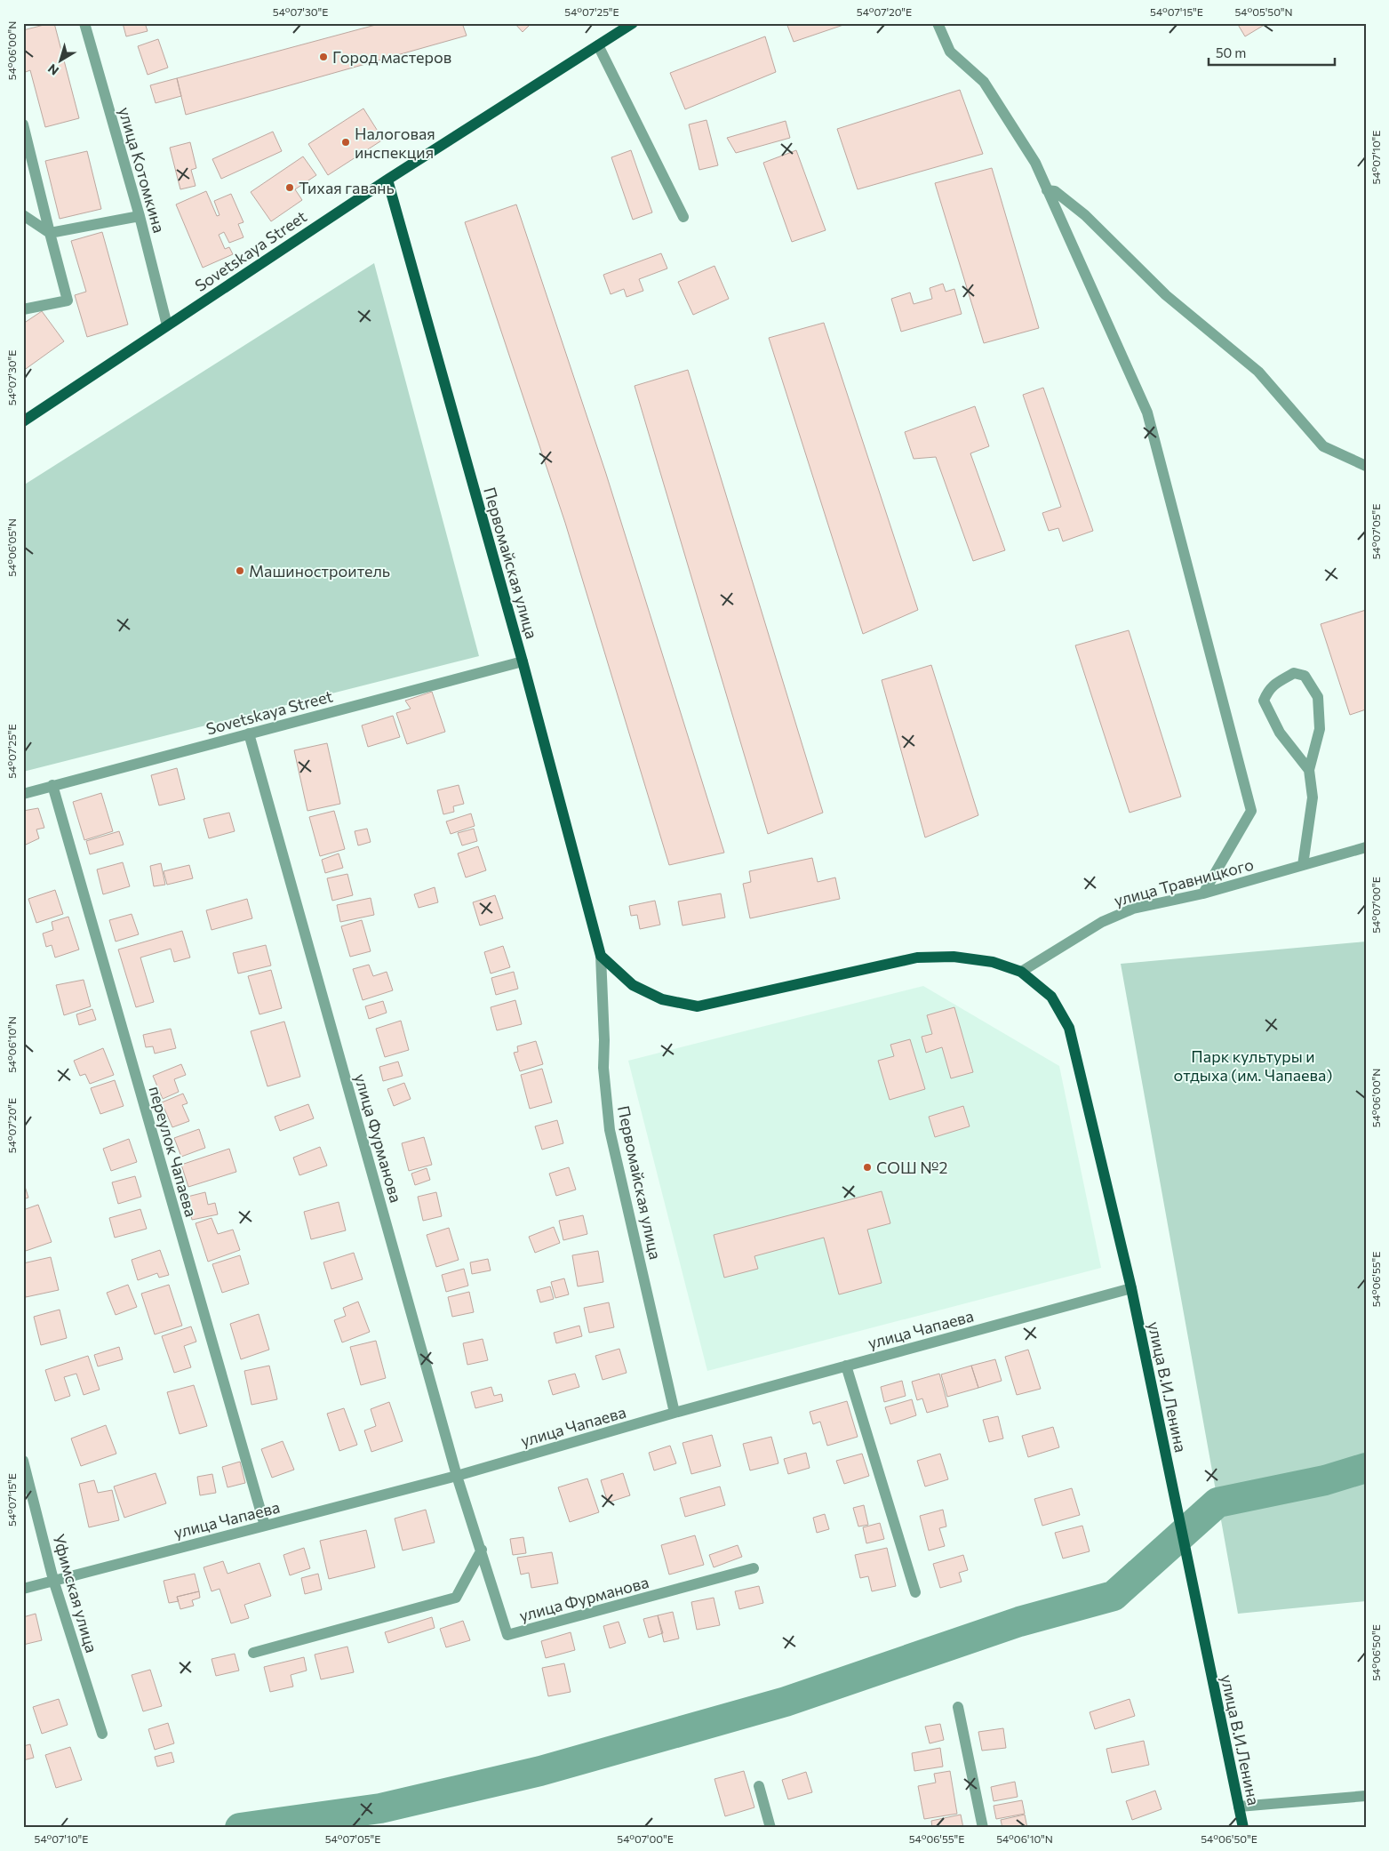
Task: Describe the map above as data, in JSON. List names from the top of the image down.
{
  "streets": {
    "main road": ["Sovetskaya Street", "Первомайская улица", "улица В.И.Ленина"],
    "street": [
      "улица Котомкина",
      "улица Травницкого",
      "улица Фурманова",
      "переулок Чапаева",
      "улица Чапаева",
      "Уфимская улица"
    ]
  },
  "crossings": [
    ["улица Котомкина", "Sovetskaya Street"],
    ["Sovetskaya Street", "Первомайская улица"],
    ["Sovetskaya Street", "улица Фурманова"],
    ["Sovetskaya Street", "переулок Чапаева"],
    ["Первомайская улица", "улица Чапаева"],
    ["улица Травницкого", "улица В.И.Ленина"],
    ["улица Фурманова", "улица Чапаева"],
    ["переулок Чапаева", "улица Чапаева"],
    ["улица Чапаева", "улица В.И.Ленина"],
    ["улица Чапаева", "Уфимская улица"]
  ],
  "parks": ["Парк культуры и отдыха (им. Чапаева)"],
  "places": [
    "Город мастеров",
    "Налоговая инспекция",
    "Тихая гавань",
    "Машиностроитель",
    "СОШ №2"
  ],
  "scale_bar": "50 m",
  "north": "bottom left",
  "coordinates": [
    "54°07'30\"E",
    "54°07'25\"E",
    "54°07'20\"E",
    "54°07'15\"E",
    "54°05'50\"N",
    "54°06'00\"N",
    "54°07'10\"E",
    "54°07'05\"E",
    "54°06'05\"N",
    "54°07'00\"E",
    "54°06'10\"N",
    "54°06'55\"E",
    "54°06'50\"E"
  ]
}
